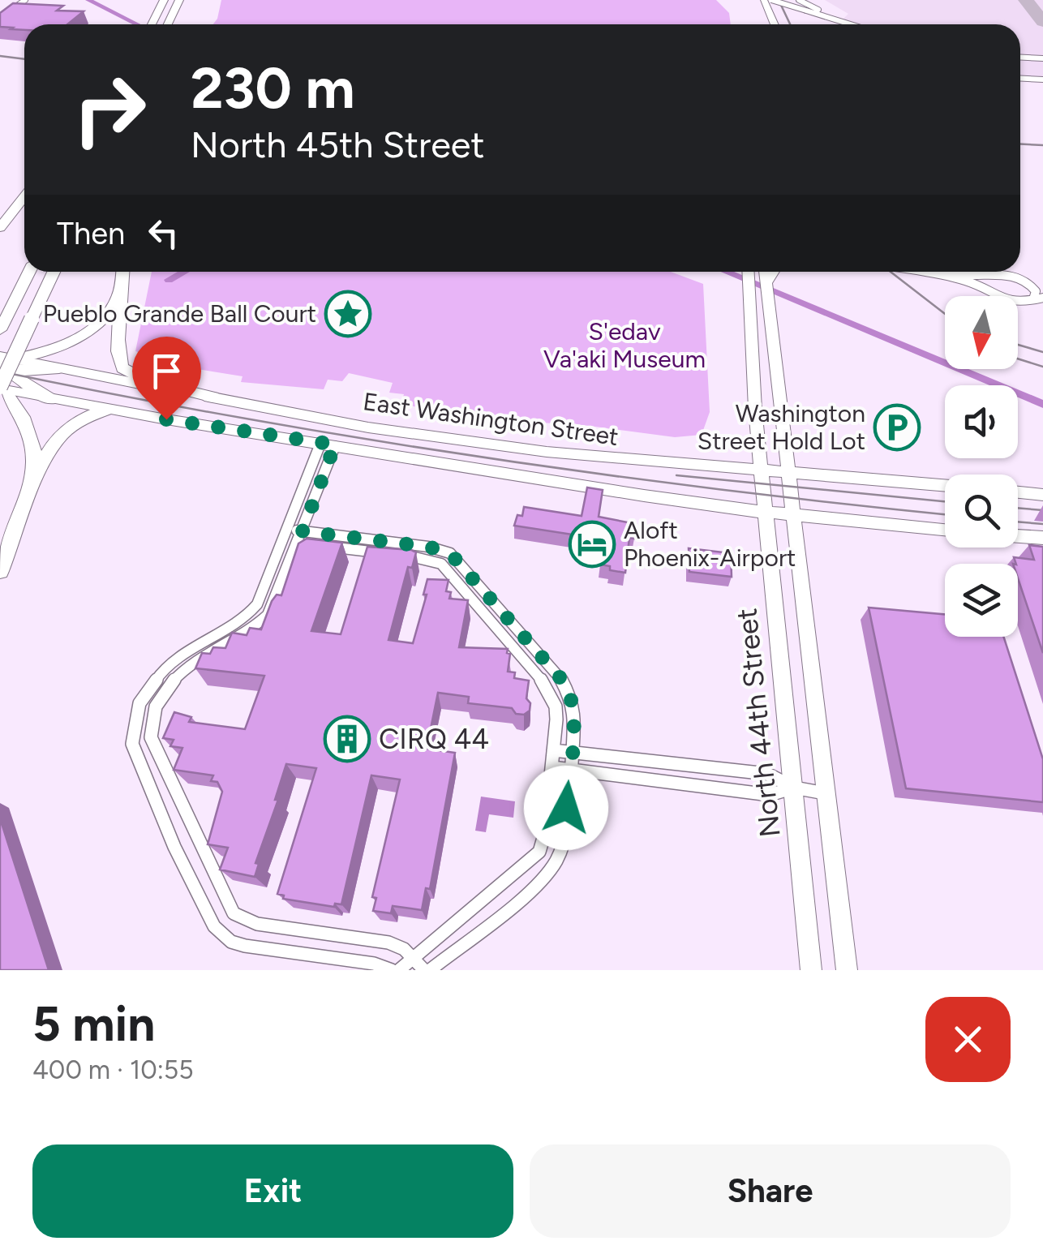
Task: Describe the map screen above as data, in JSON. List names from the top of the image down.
{
  "streets": {
    "main road": ["East Washington Street", "North 44th Street"]
  },
  "crossings": [
    ["East Washington Street", "North 44th Street"]
  ],
  "parks": ["S'edav Va'aki Museum"],
  "places": {
    "place": ["Pueblo Grande Ball Court"],
    "parking": ["Washington Street Hold Lot"],
    "hotel": ["Aloft Phoenix-Airport"],
    "building": ["CIRQ 44"]
  },
  "north": "bottom",
  "page": {
    "turn": ["230 m", "North 45th Street"],
    "then": "Then",
    "heading": ["5 min", "400 m · 10:55"],
    "buttons": ["Exit", "Share"]
  }
}
